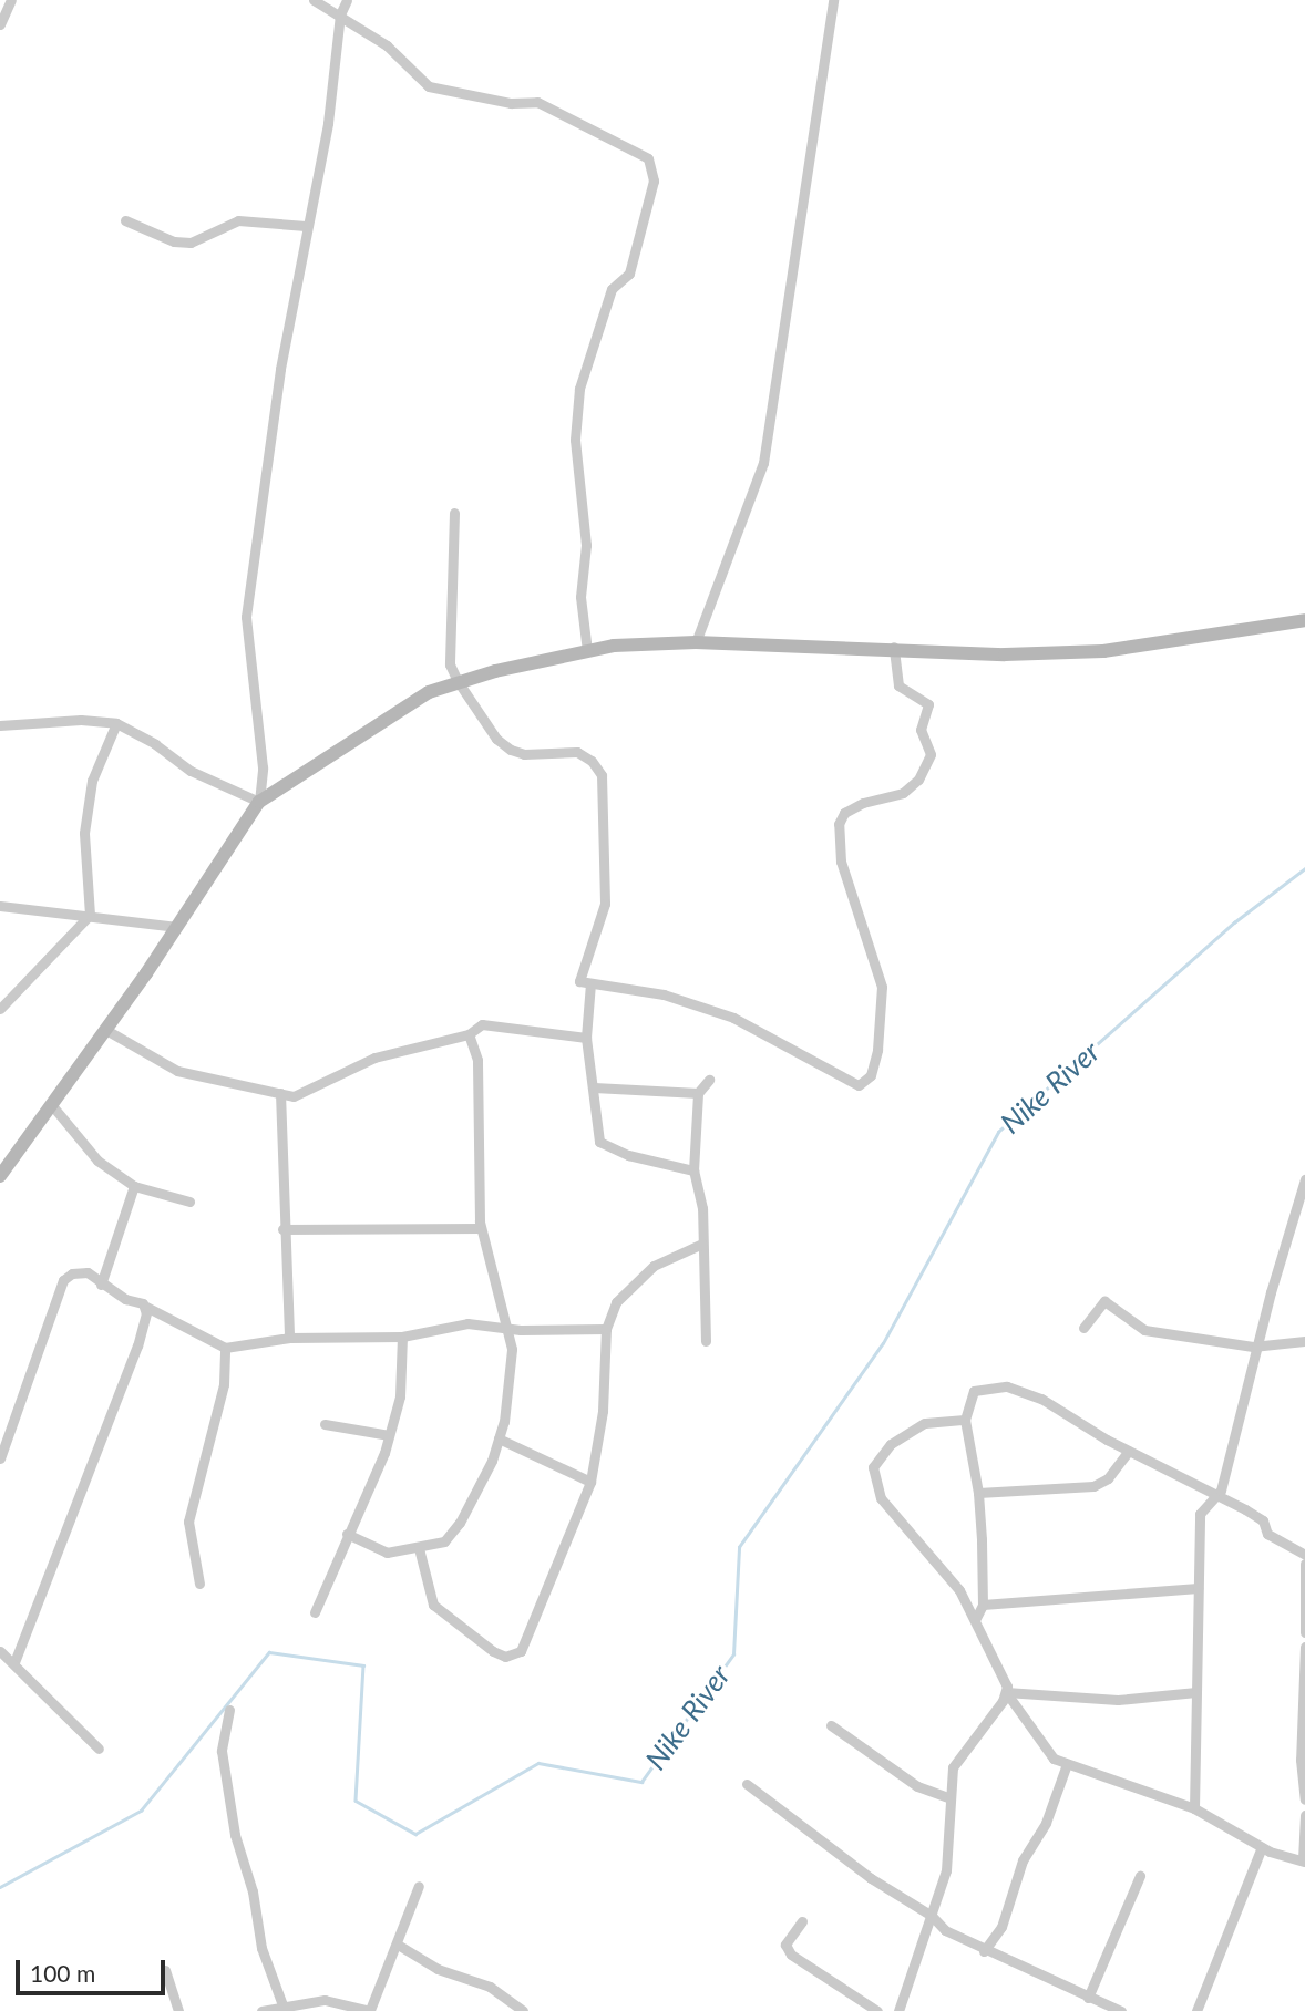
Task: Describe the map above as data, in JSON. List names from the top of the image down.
{
  "water": ["Nike River"],
  "scale_bar": "100 m"
}
